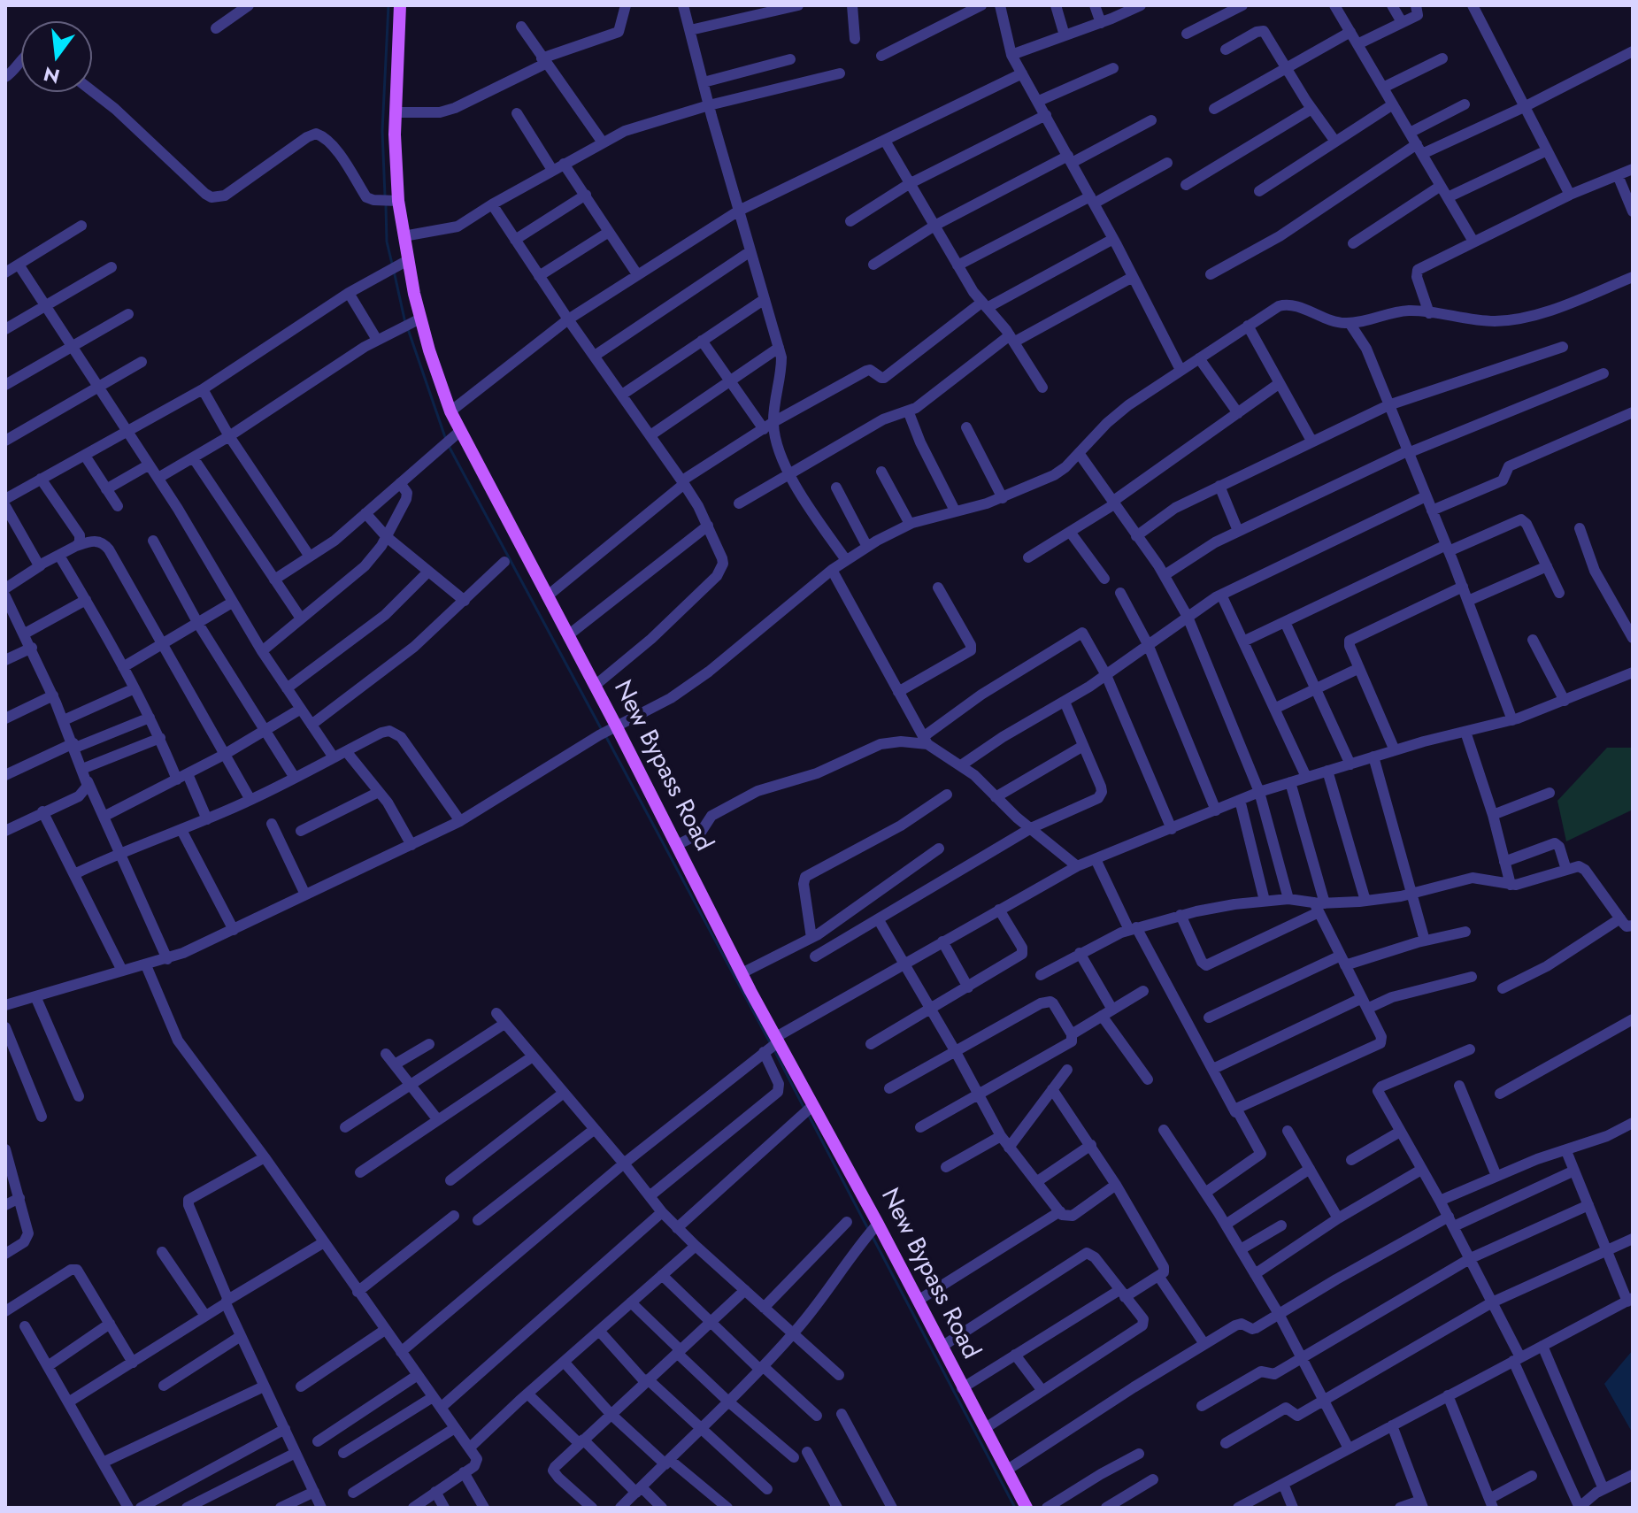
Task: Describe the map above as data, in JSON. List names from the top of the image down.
{
  "streets": {
    "main road": ["New Bypass Road"]
  },
  "north": "bottom"
}
